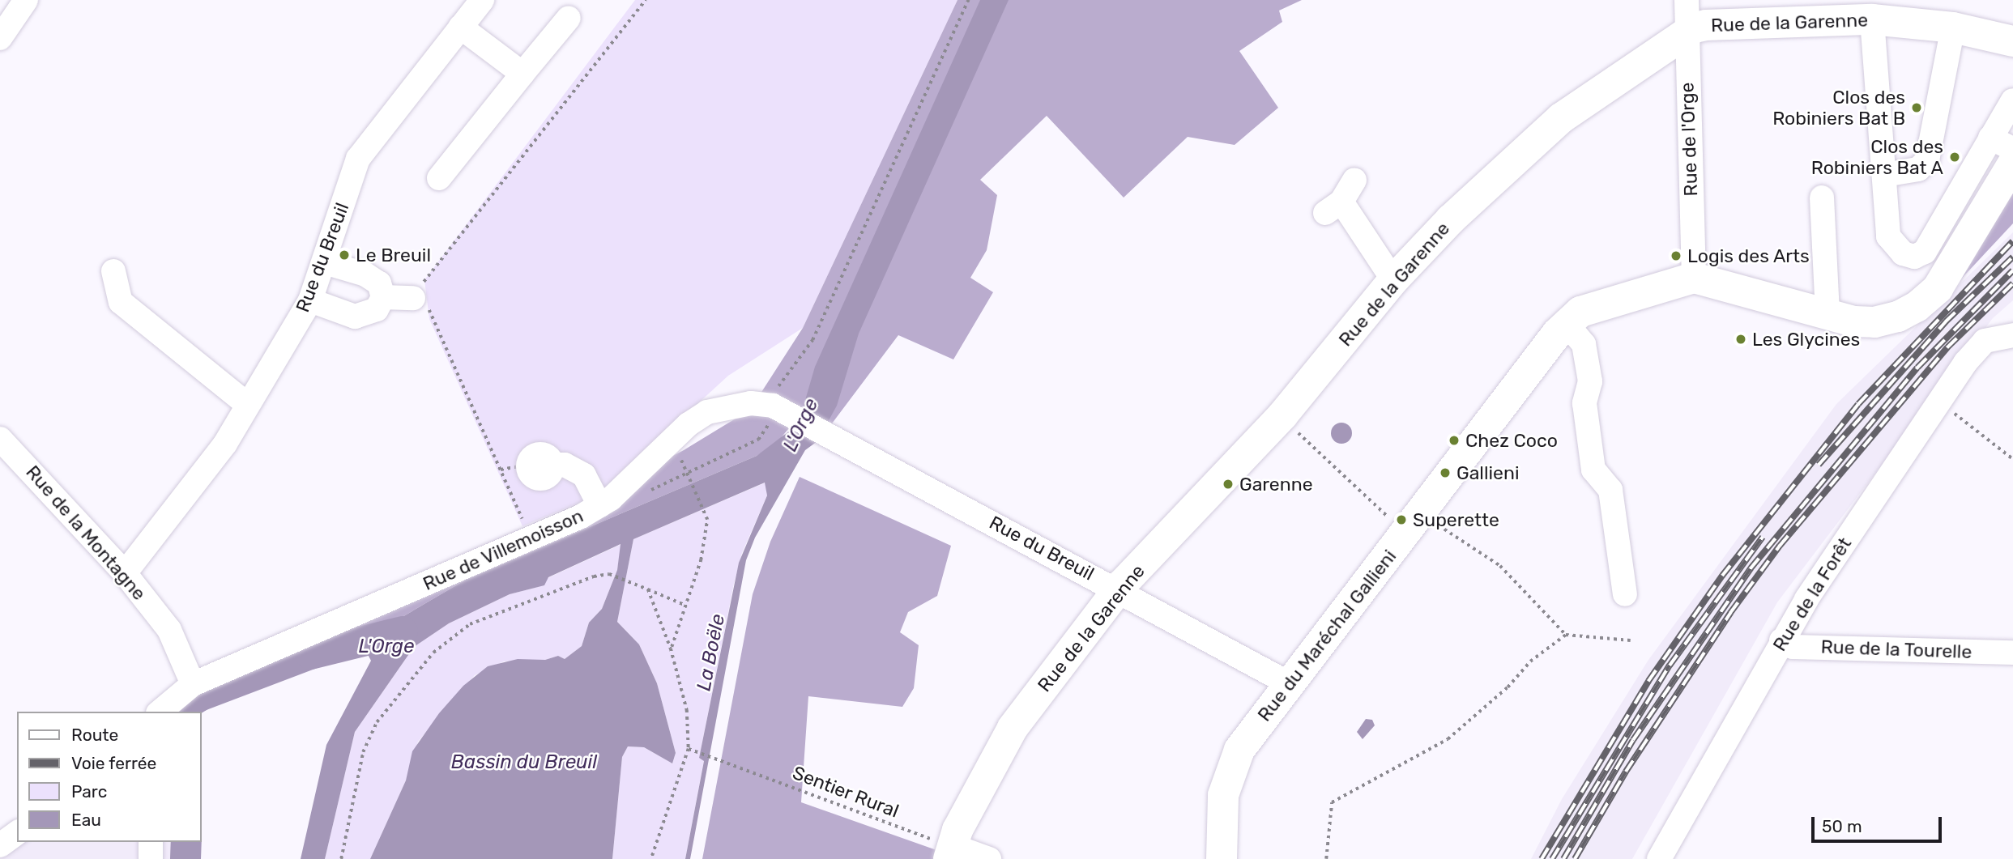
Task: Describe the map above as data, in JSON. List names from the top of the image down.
{
  "streets": {
    "main road": ["Rue de la Garenne", "Rue du Maréchal Gallieni"],
    "street": [
      "Rue de l'Orge",
      "Rue du Breuil",
      "Rue de la Montagne",
      "Rue de Villemoisson",
      "Rue de la Forêt",
      "Rue de la Tourelle"
    ],
    "path": ["Sentier Rural"]
  },
  "crossings": [
    ["Rue de la Garenne", "Rue de l'Orge"],
    ["Rue de la Garenne", "Rue du Breuil"],
    ["Rue de la Garenne", "Sentier Rural"],
    ["Rue de l'Orge", "Rue du Maréchal Gallieni"],
    ["Rue du Breuil", "Rue de la Montagne"],
    ["Rue du Breuil", "Rue de Villemoisson"],
    ["Rue du Breuil", "Rue du Maréchal Gallieni"],
    ["Rue de la Montagne", "Rue de Villemoisson"],
    ["Rue de la Forêt", "Rue de la Tourelle"]
  ],
  "water": ["L'Orge", "La Boële", "Bassin du Breuil"],
  "places": [
    "Clos des Robiniers Bat B",
    "Clos des Robiniers Bat A",
    "Le Breuil",
    "Logis des Arts",
    "Les Glycines",
    "Chez Coco",
    "Gallieni",
    "Garenne",
    "Superette"
  ],
  "legend": [
    "Route",
    "Voie ferrée",
    "Parc",
    "Eau"
  ],
  "scale_bar": "50 m"
}
